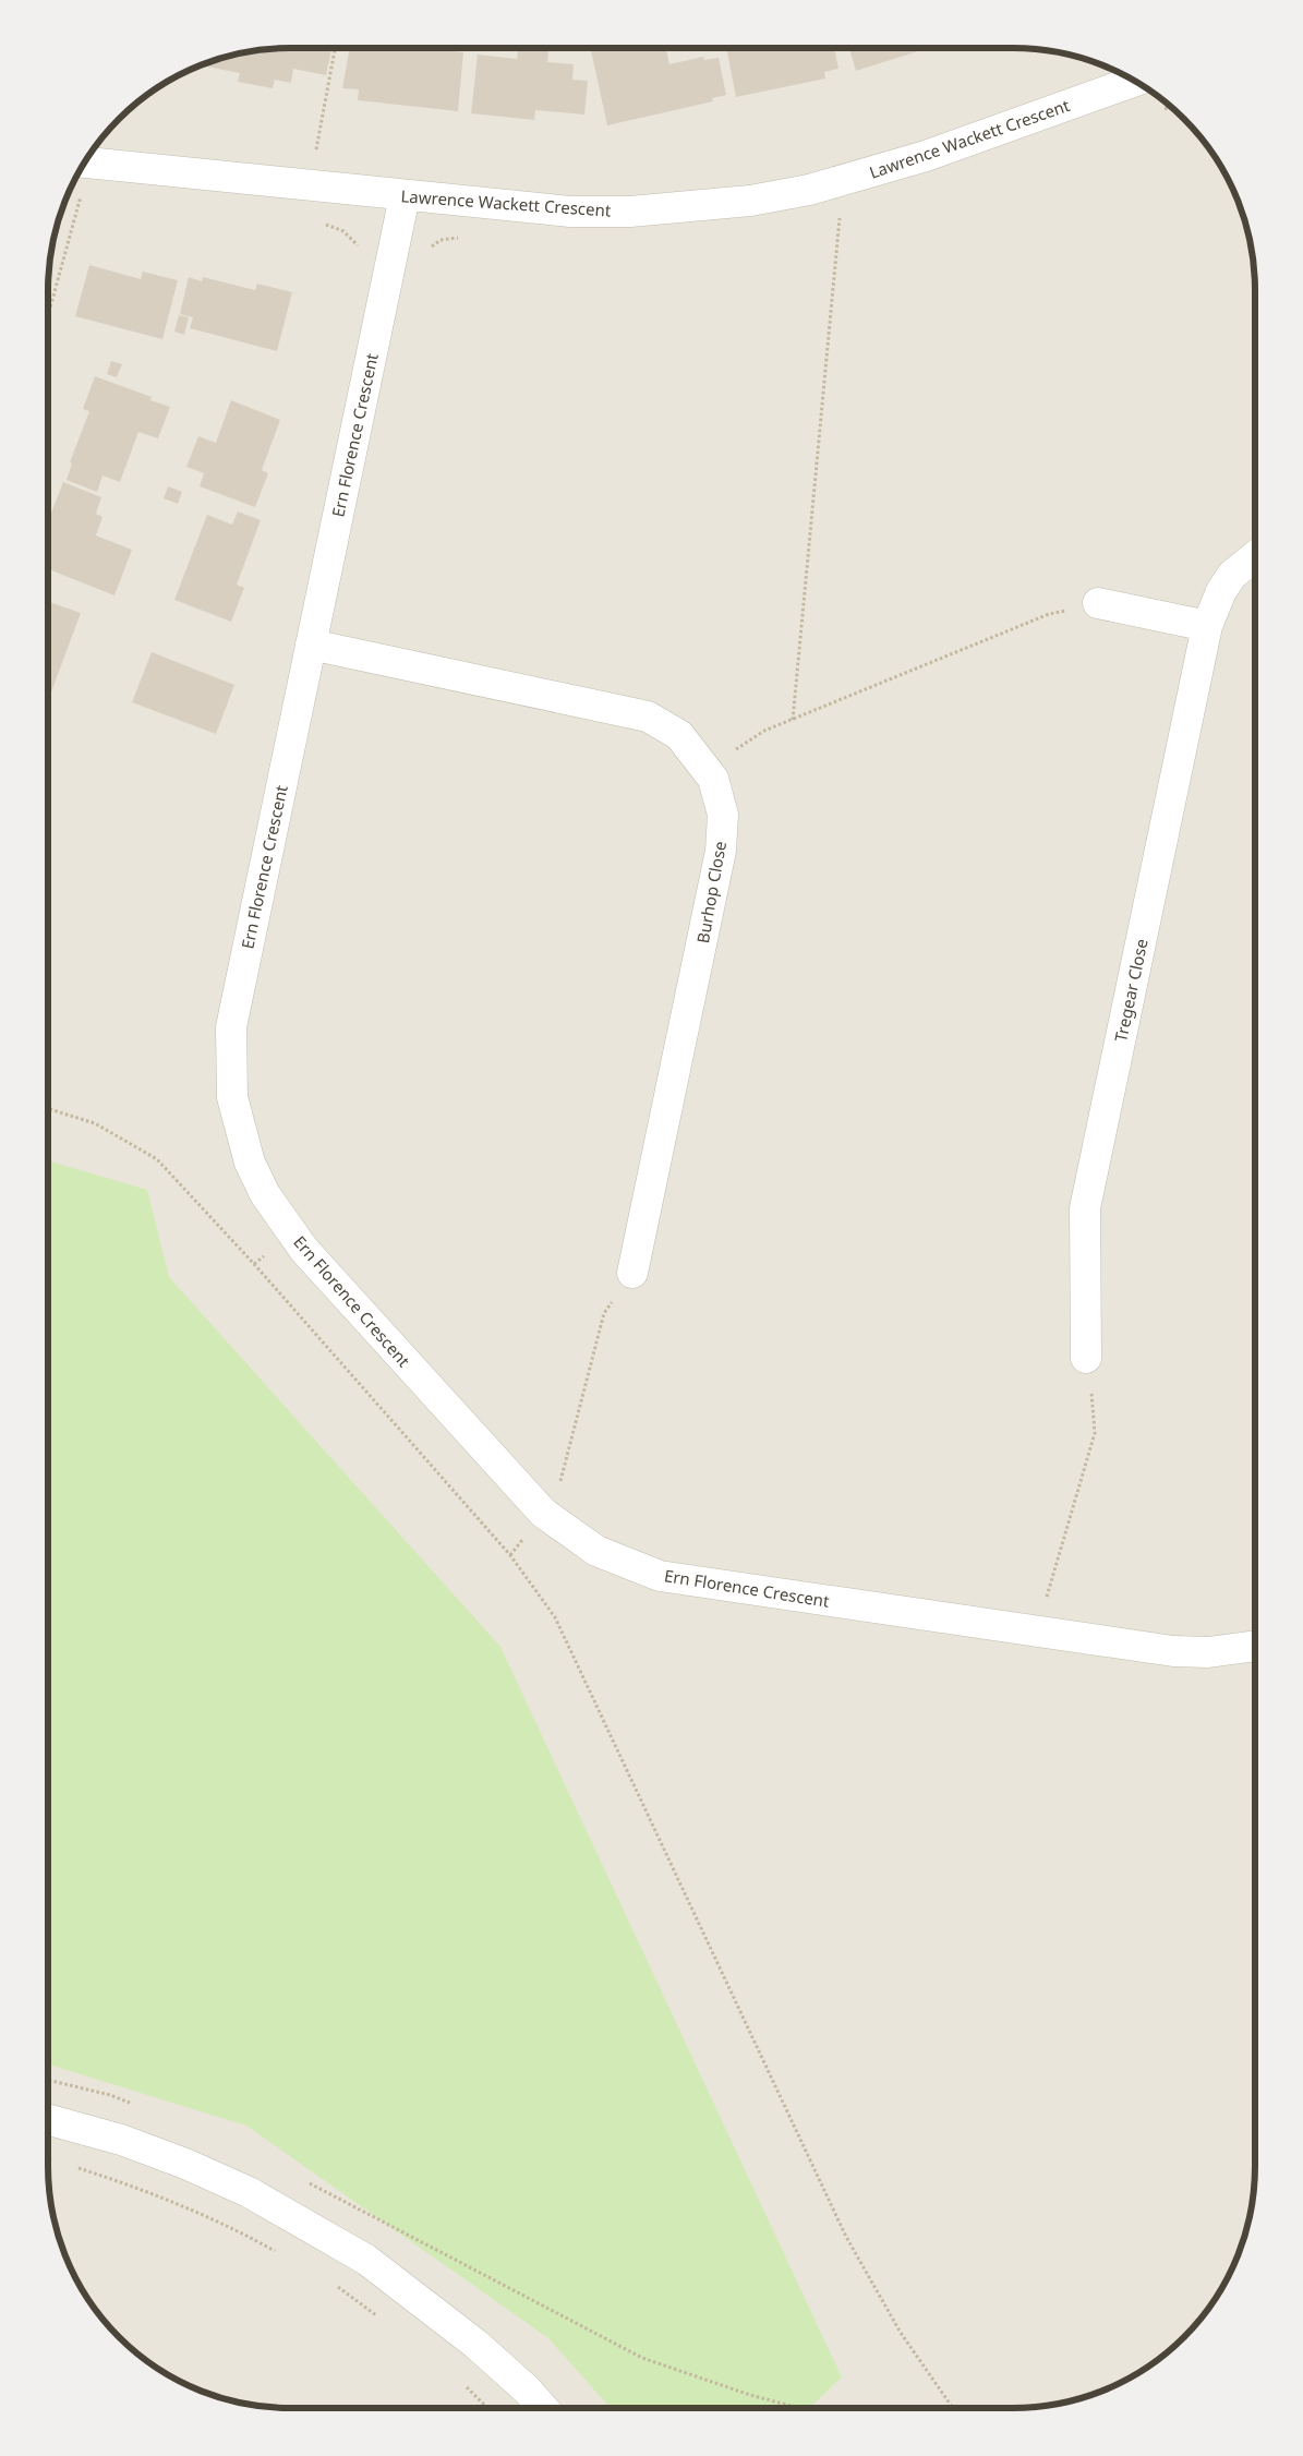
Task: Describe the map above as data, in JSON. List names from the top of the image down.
{
  "streets": {
    "street": [
      "Lawrence Wackett Crescent",
      "Ern Florence Crescent",
      "Burhop Close",
      "Tregear Close"
    ]
  },
  "crossings": [
    ["Lawrence Wackett Crescent", "Ern Florence Crescent"],
    ["Ern Florence Crescent", "Burhop Close"]
  ]
}
